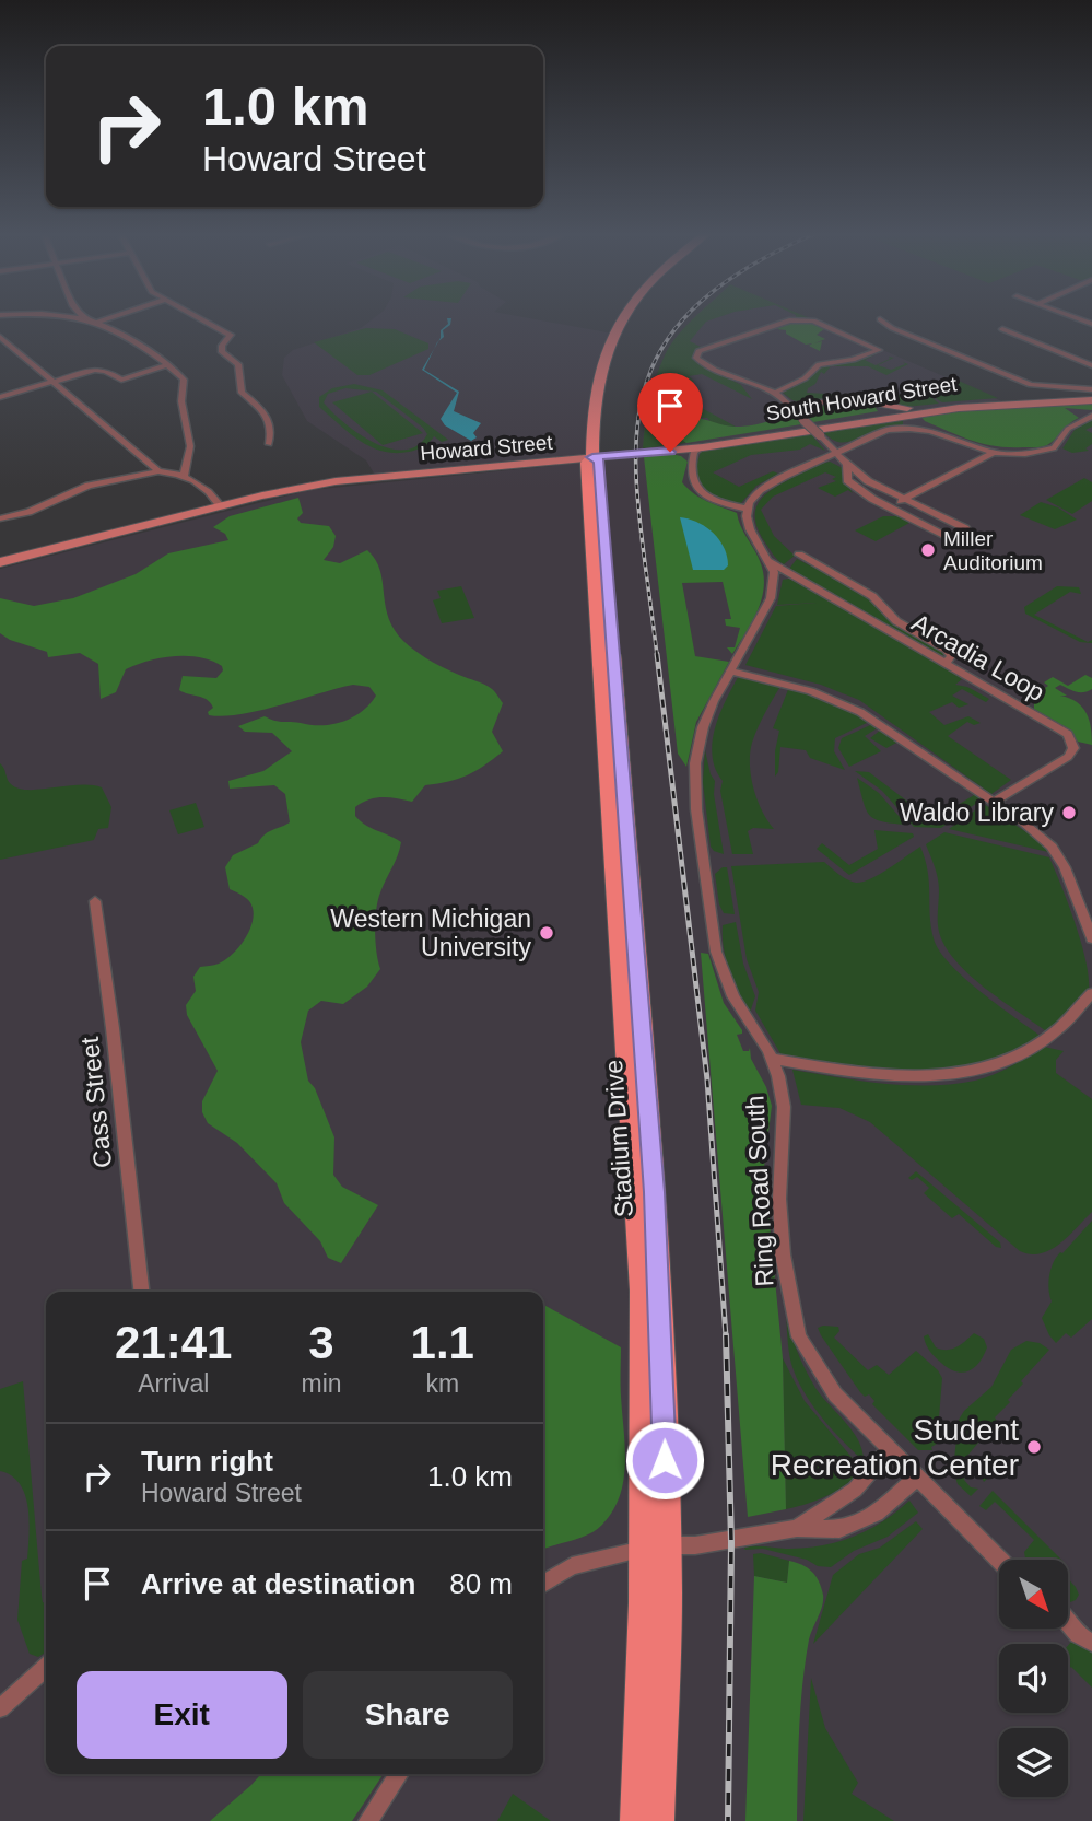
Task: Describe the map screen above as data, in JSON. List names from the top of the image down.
{
  "streets": {
    "main road": ["Stadium Drive"],
    "street": [
      "South Howard Street",
      "Howard Street",
      "Arcadia Loop",
      "Cass Street",
      "Ring Road South"
    ]
  },
  "crossings": [
    ["South Howard Street", "Howard Street"],
    ["Howard Street", "Stadium Drive"],
    ["Arcadia Loop", "Ring Road South"]
  ],
  "places": [
    "Miller Auditorium",
    "Waldo Library",
    "Western Michigan University",
    "Student Recreation Center"
  ],
  "north": "bottom right",
  "page": {
    "turn": ["1.0 km", "Howard Street"],
    "eta": [
      "21:41",
      "Arrival",
      "3",
      "min",
      "1.1",
      "km"
    ],
    "list": [
      {
        "name": "Turn right",
        "note": "Howard Street",
        "value": "1.0 km"
      },
      {
        "name": "Arrive at destination",
        "value": "80 m"
      }
    ],
    "buttons": ["Exit", "Share"]
  }
}
